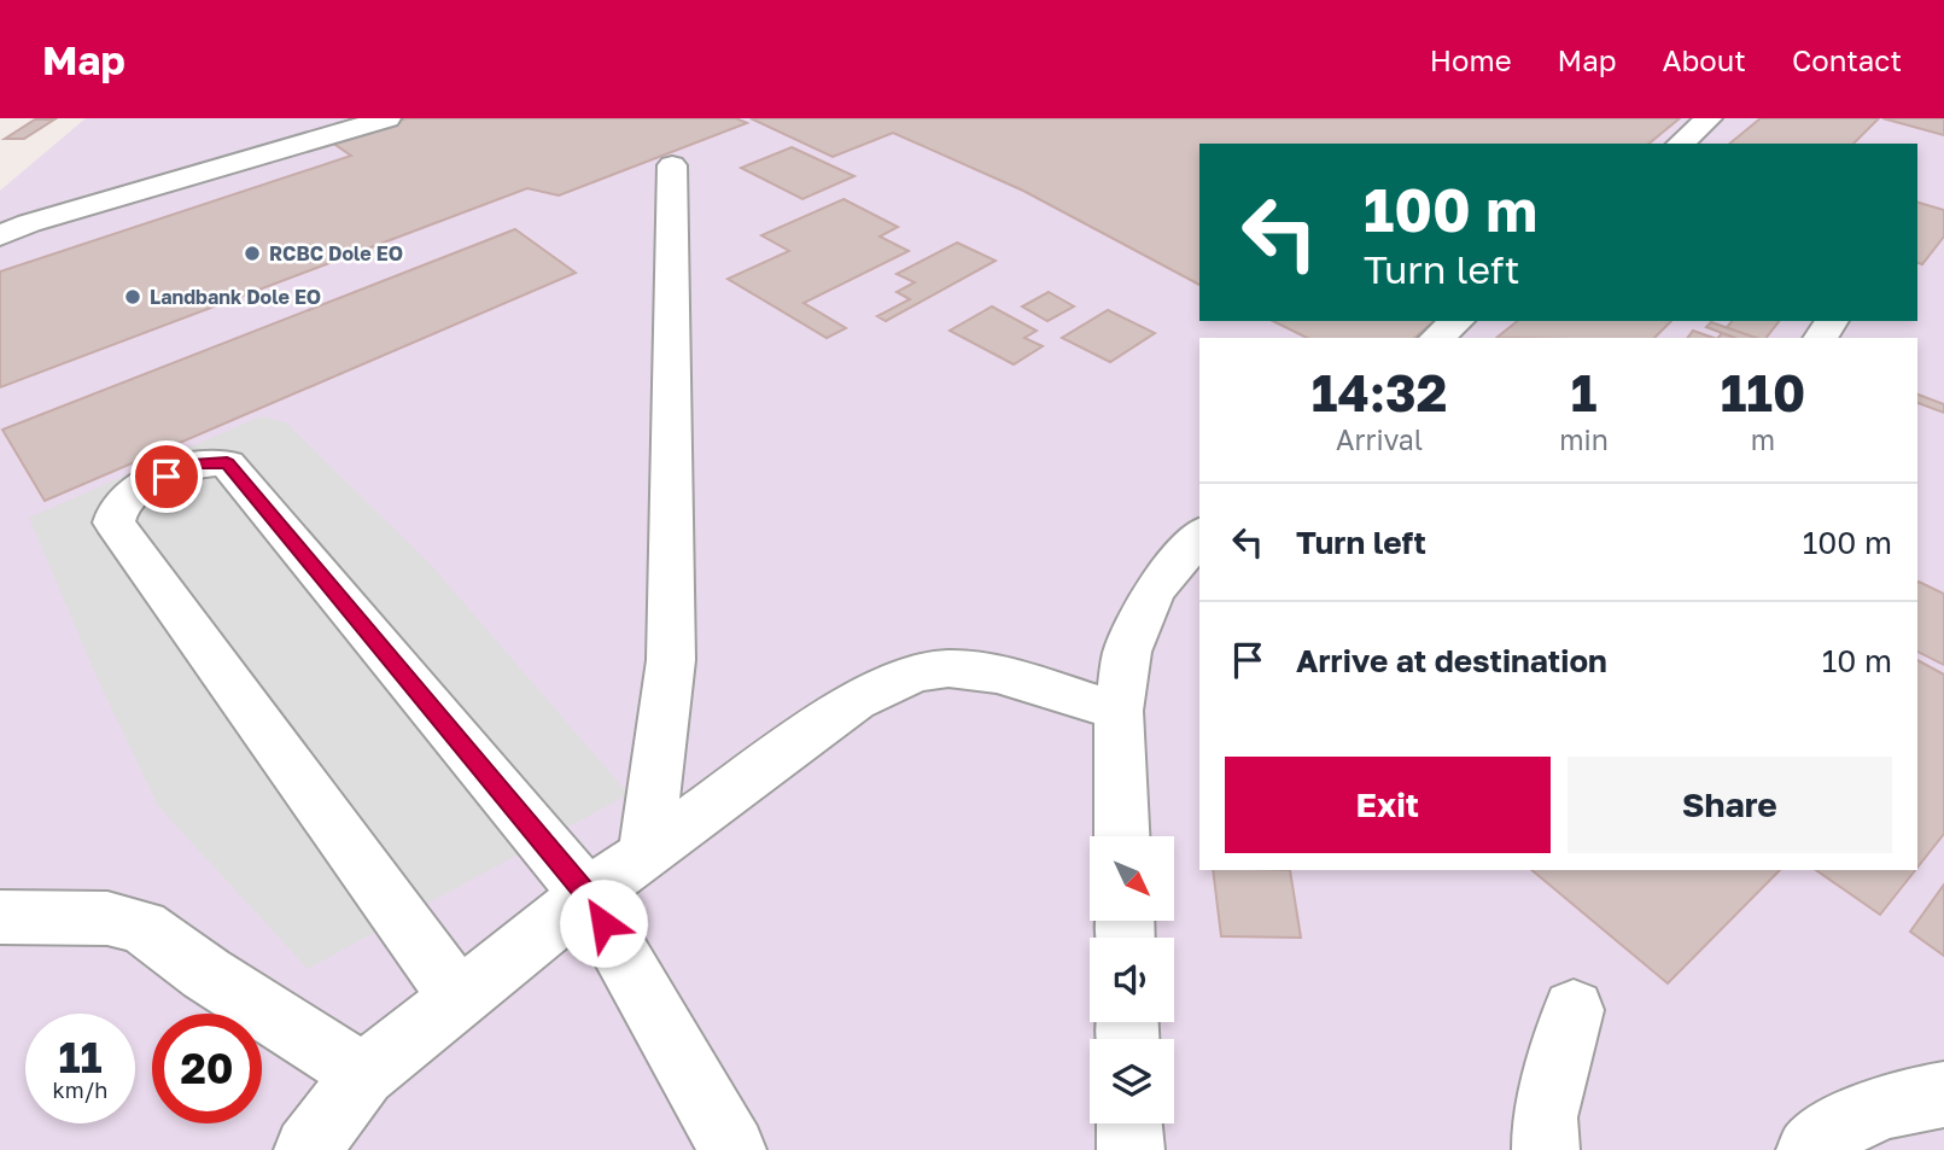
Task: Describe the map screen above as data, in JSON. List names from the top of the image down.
{
  "places": ["RCBC Dole EO", "Landbank Dole EO"],
  "north": "bottom right",
  "page": {
    "header": "Map",
    "nav": [
      "Home",
      "Map",
      "About",
      "Contact"
    ],
    "turn": ["100 m", "Turn left"],
    "eta": [
      "14:32",
      "Arrival",
      "1",
      "min",
      "110",
      "m"
    ],
    "list": [
      {
        "name": "Turn left",
        "value": "100 m"
      },
      {
        "name": "Arrive at destination",
        "value": "10 m"
      }
    ],
    "buttons": ["Exit", "Share"],
    "speed": "11 km/h",
    "limit": "20"
  }
}
